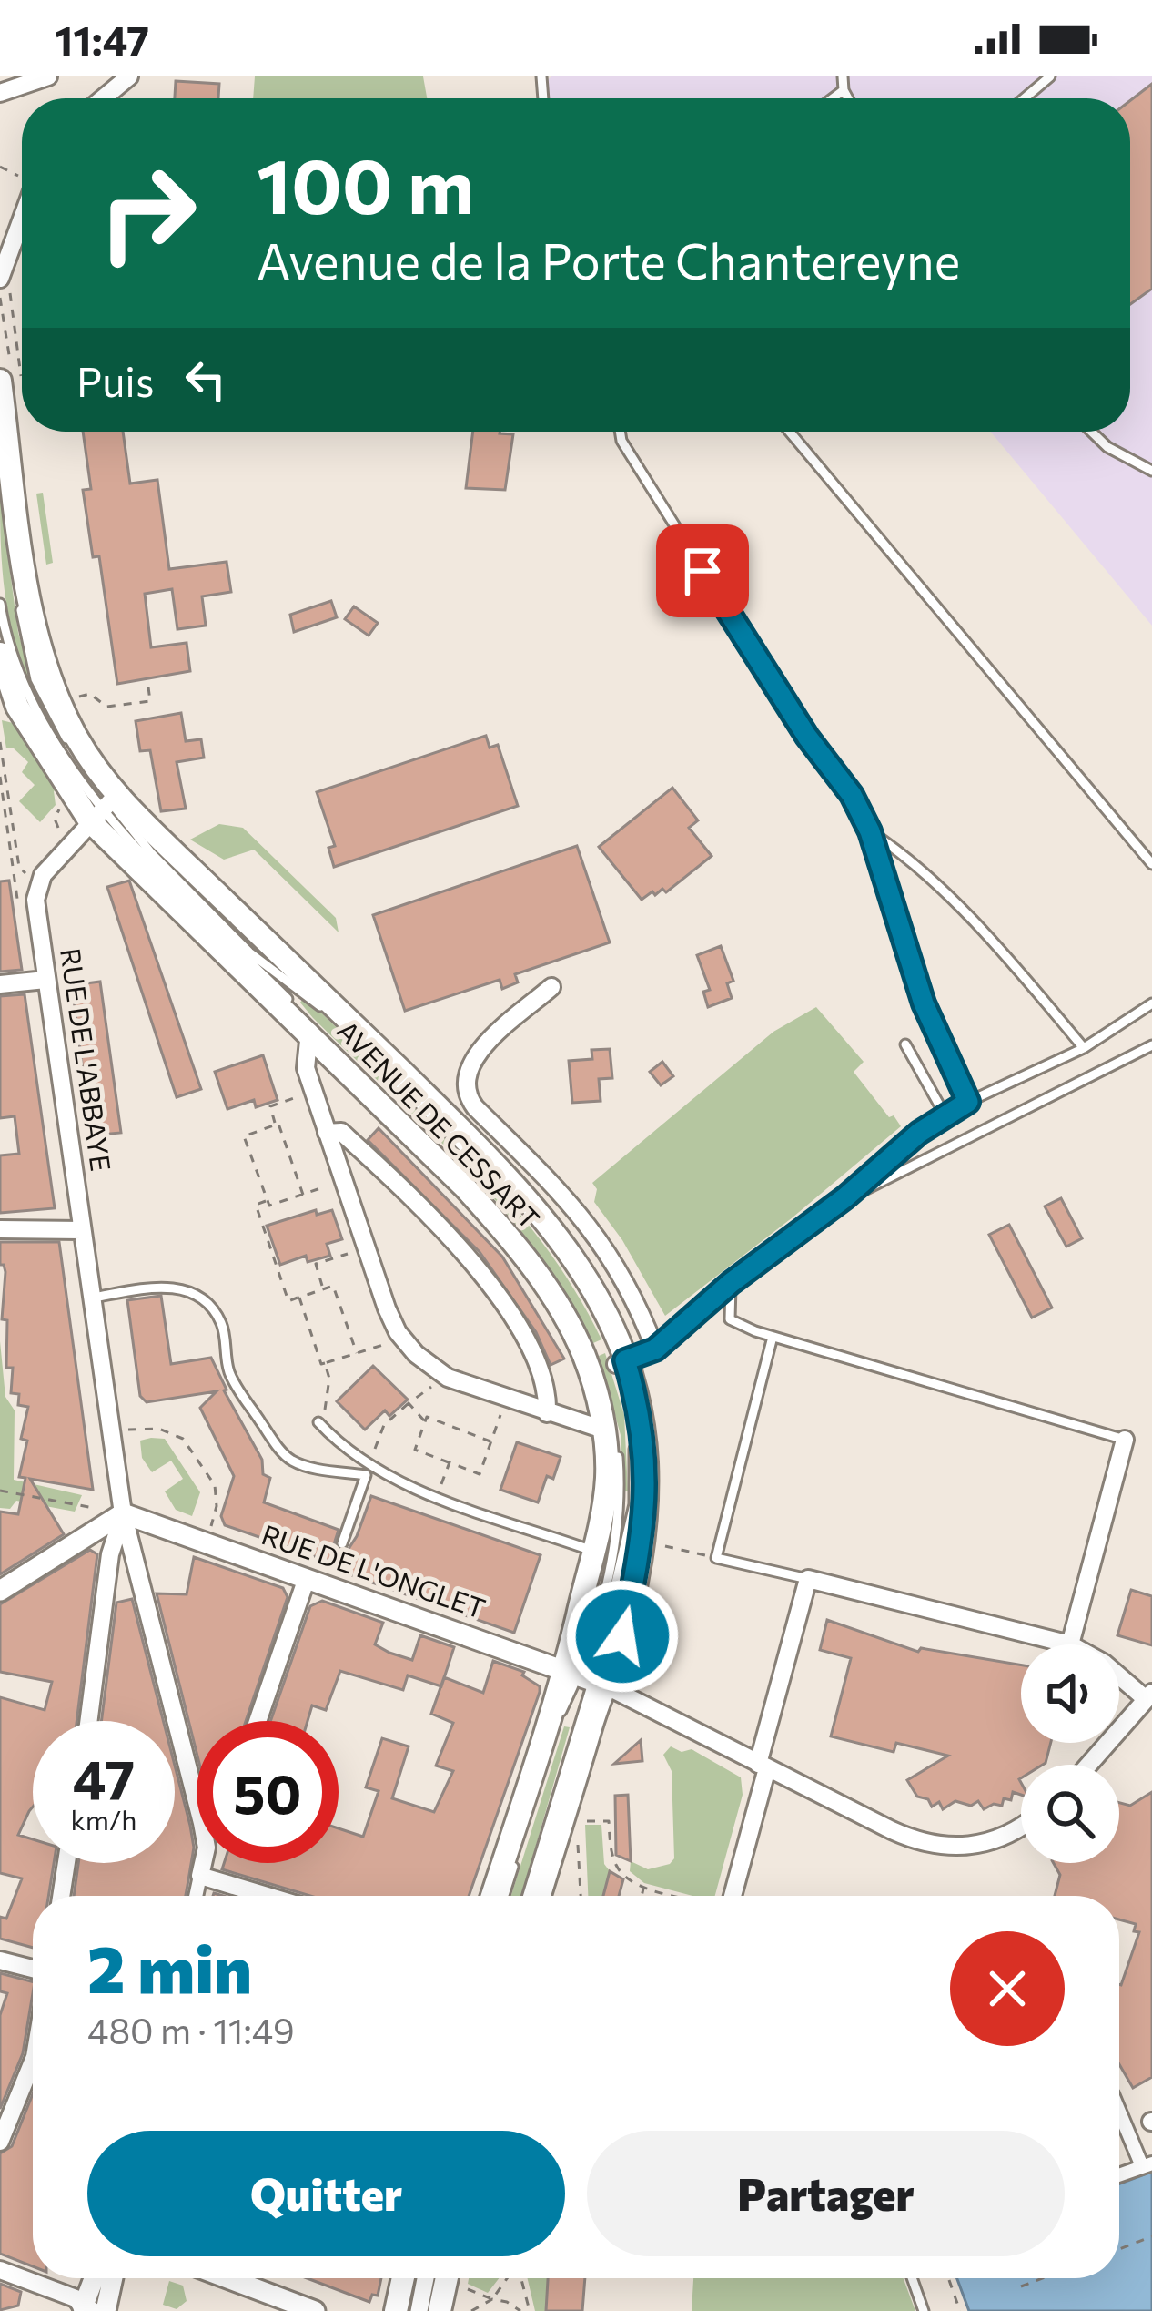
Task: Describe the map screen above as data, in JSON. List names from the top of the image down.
{
  "streets": {
    "main road": ["AVENUE DE CESSART"],
    "street": ["RUE DE L'ABBAYE", "RUE DE L'ONGLET"]
  },
  "crossings": [
    ["RUE DE L'ABBAYE", "RUE DE L'ONGLET"],
    ["AVENUE DE CESSART", "RUE DE L'ONGLET"]
  ],
  "page": {
    "status": "11:47",
    "turn": ["100 m", "Avenue de la Porte Chantereyne"],
    "then": "Puis",
    "speed": "47 km/h",
    "limit": "50",
    "heading": ["2 min", "480 m · 11:49"],
    "buttons": ["Quitter", "Partager"]
  }
}
